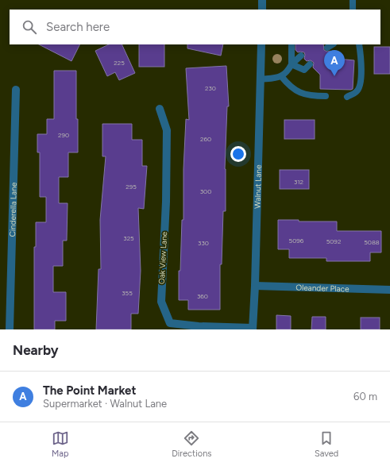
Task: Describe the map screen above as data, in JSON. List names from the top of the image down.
{
  "streets": {
    "street": [
      "Walnut Lane",
      "Cinderella Lane",
      "Oak View Lane",
      "Oleander Place"
    ]
  },
  "crossings": [
    ["Walnut Lane", "Oak View Lane"],
    ["Walnut Lane", "Oleander Place"]
  ],
  "house_numbers": [
    "225",
    "230",
    "290",
    "260",
    "312",
    "295",
    "300",
    "325",
    "5096",
    "5092",
    "5088",
    "330",
    "355",
    "360"
  ],
  "page": {
    "search": "Search here",
    "pins": "A",
    "heading": "Nearby",
    "list": [
      {
        "mark": "A",
        "name": "The Point Market",
        "note": "Supermarket · Walnut Lane",
        "value": "60 m"
      }
    ],
    "nav": ["Map", "Directions", "Saved"]
  }
}
